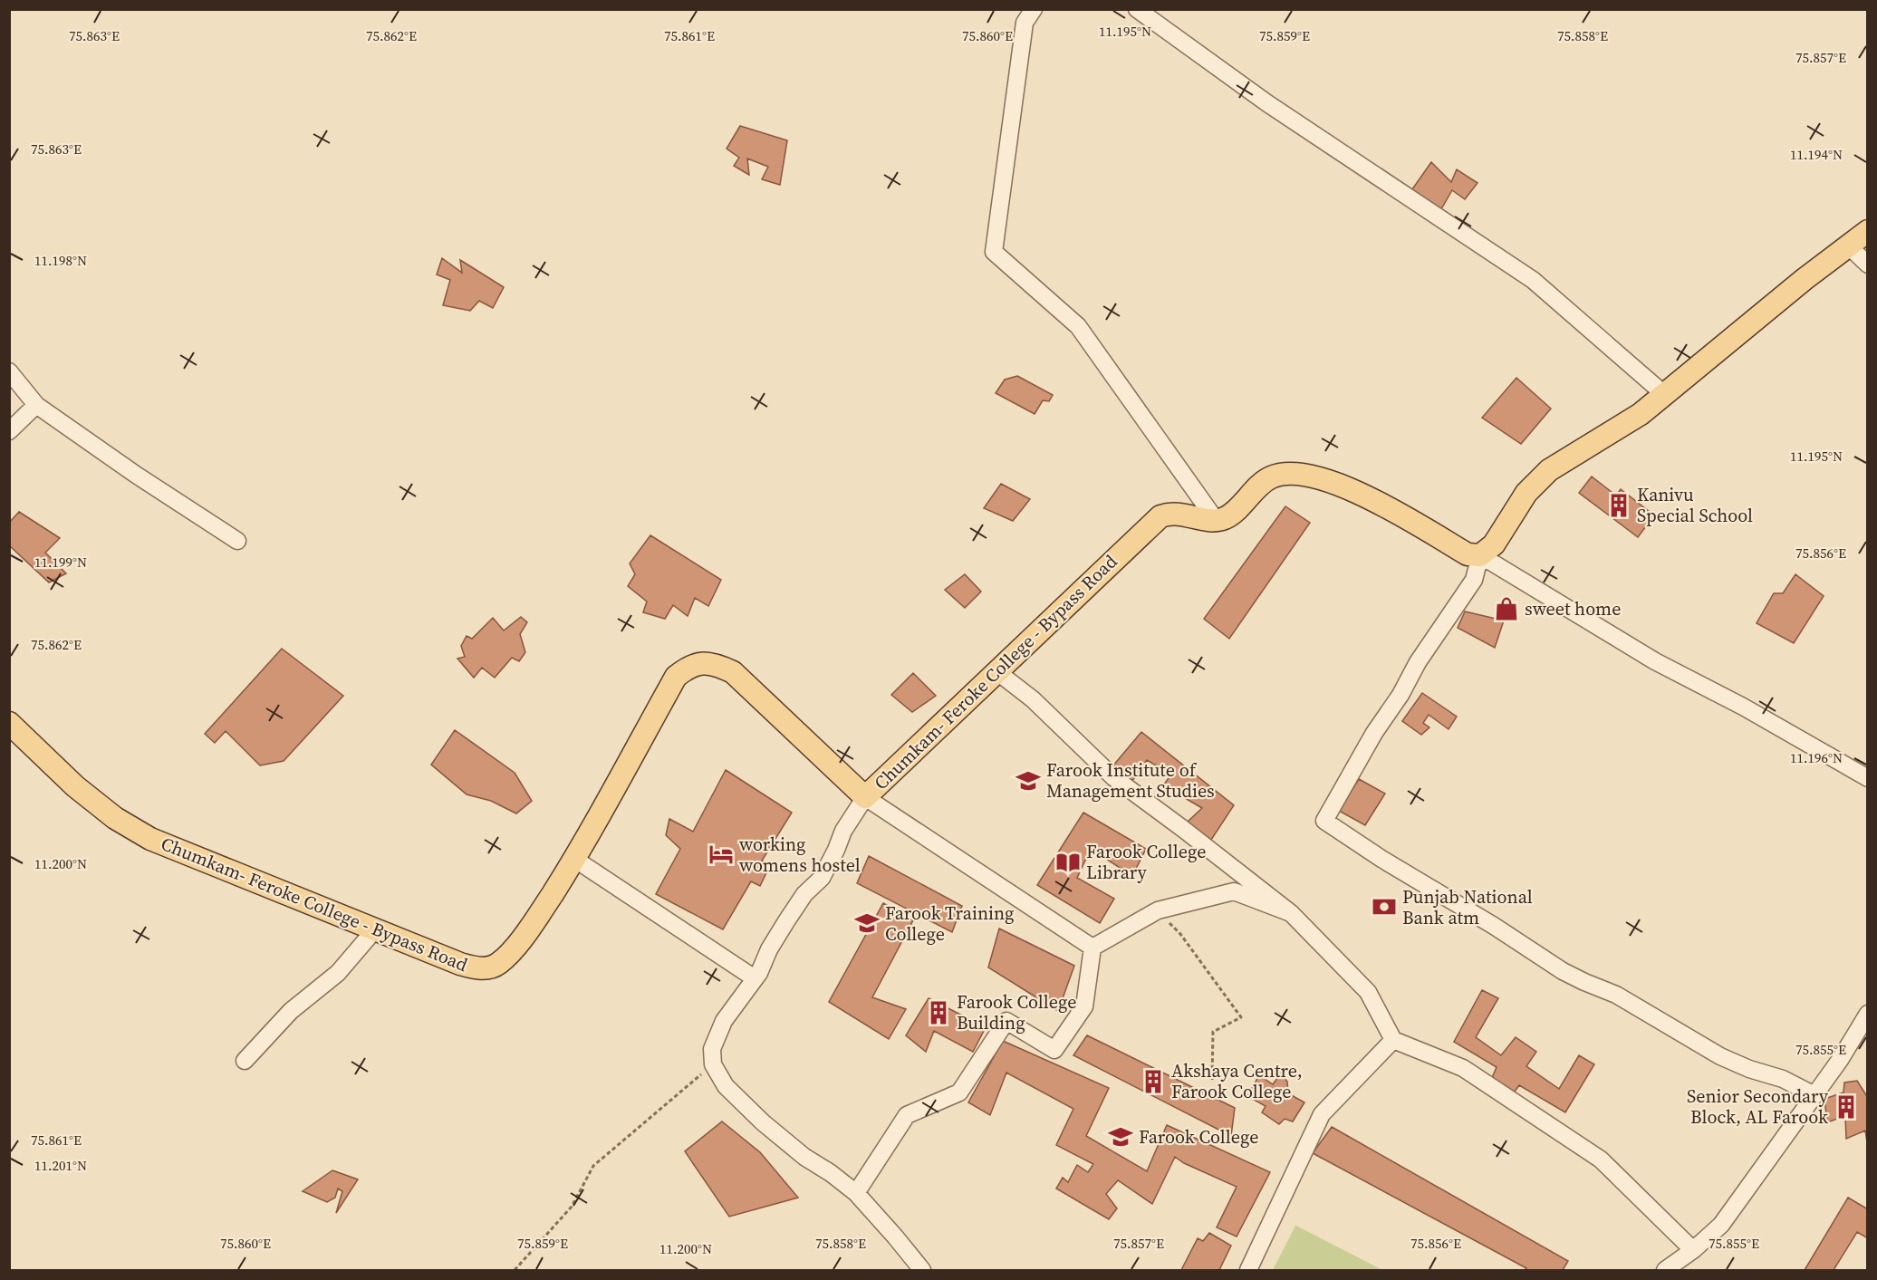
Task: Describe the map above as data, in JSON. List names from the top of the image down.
{
  "streets": {
    "main road": ["Chumkam- Feroke College - Bypass Road"]
  },
  "places": {
    "building": [
      "Kanivu Special School",
      "Farook College Building",
      "Akshaya Centre, Farook College",
      "Senior Secondary Block, AL Farook"
    ],
    "shop": ["sweet home"],
    "school or university": ["Farook Institute of Management Studies", "Farook Training College", "Farook College"],
    "hotel": ["working womens hostel"],
    "library": ["Farook College Library"],
    "bank": ["Punjab National Bank atm"]
  },
  "coordinates": [
    "11.195°N",
    "75.863°E",
    "75.860°E",
    "75.859°E",
    "75.858°E",
    "75.862°E",
    "75.861°E",
    "75.857°E",
    "11.194°N",
    "11.198°N",
    "75.856°E",
    "11.199°N",
    "11.196°N",
    "11.200°N",
    "75.855°E",
    "11.201°N"
  ]
}
